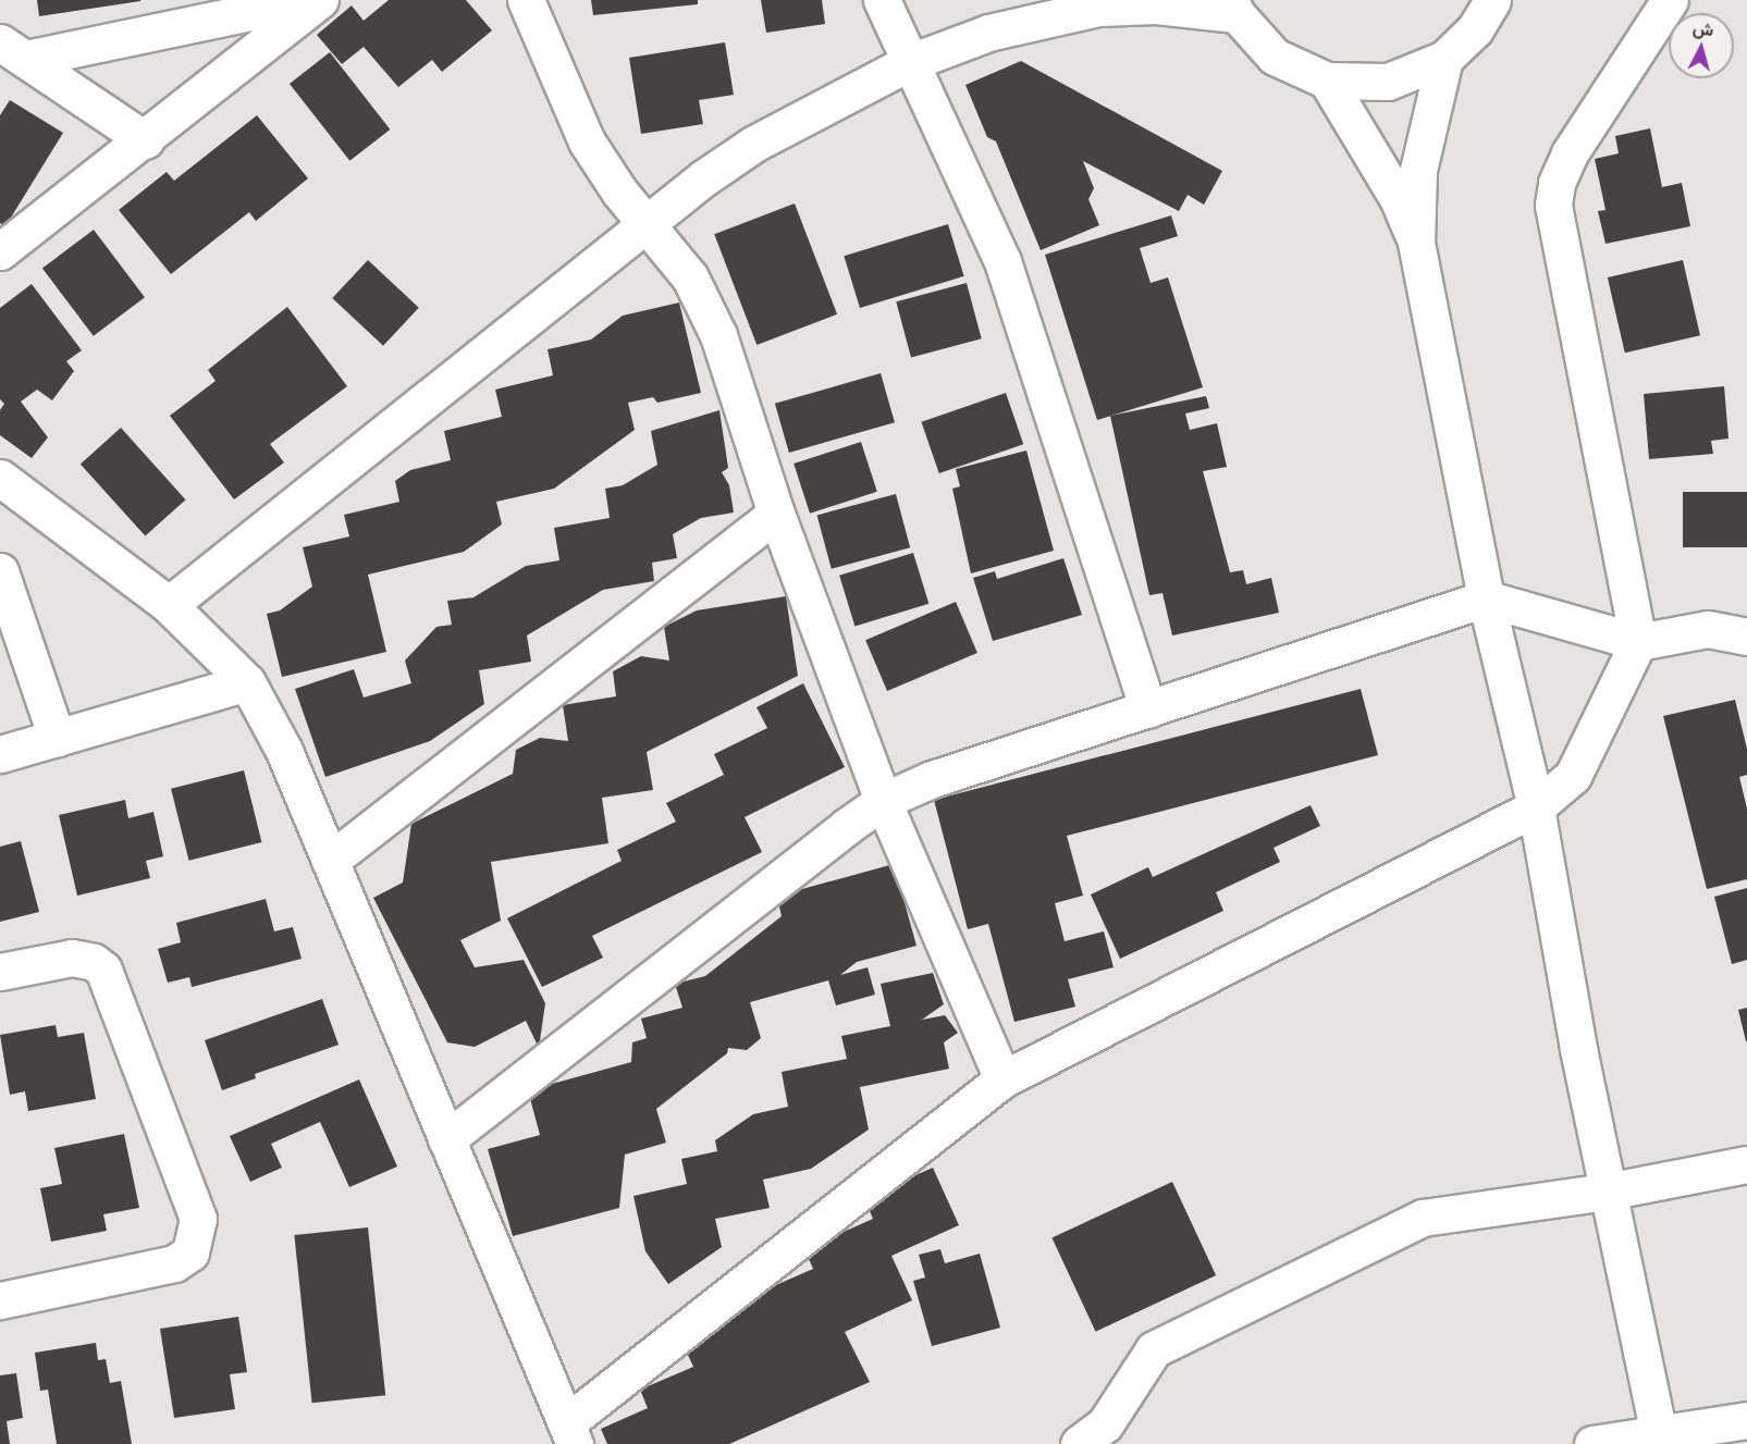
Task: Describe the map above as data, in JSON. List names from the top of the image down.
{
  "north": "top"
}
